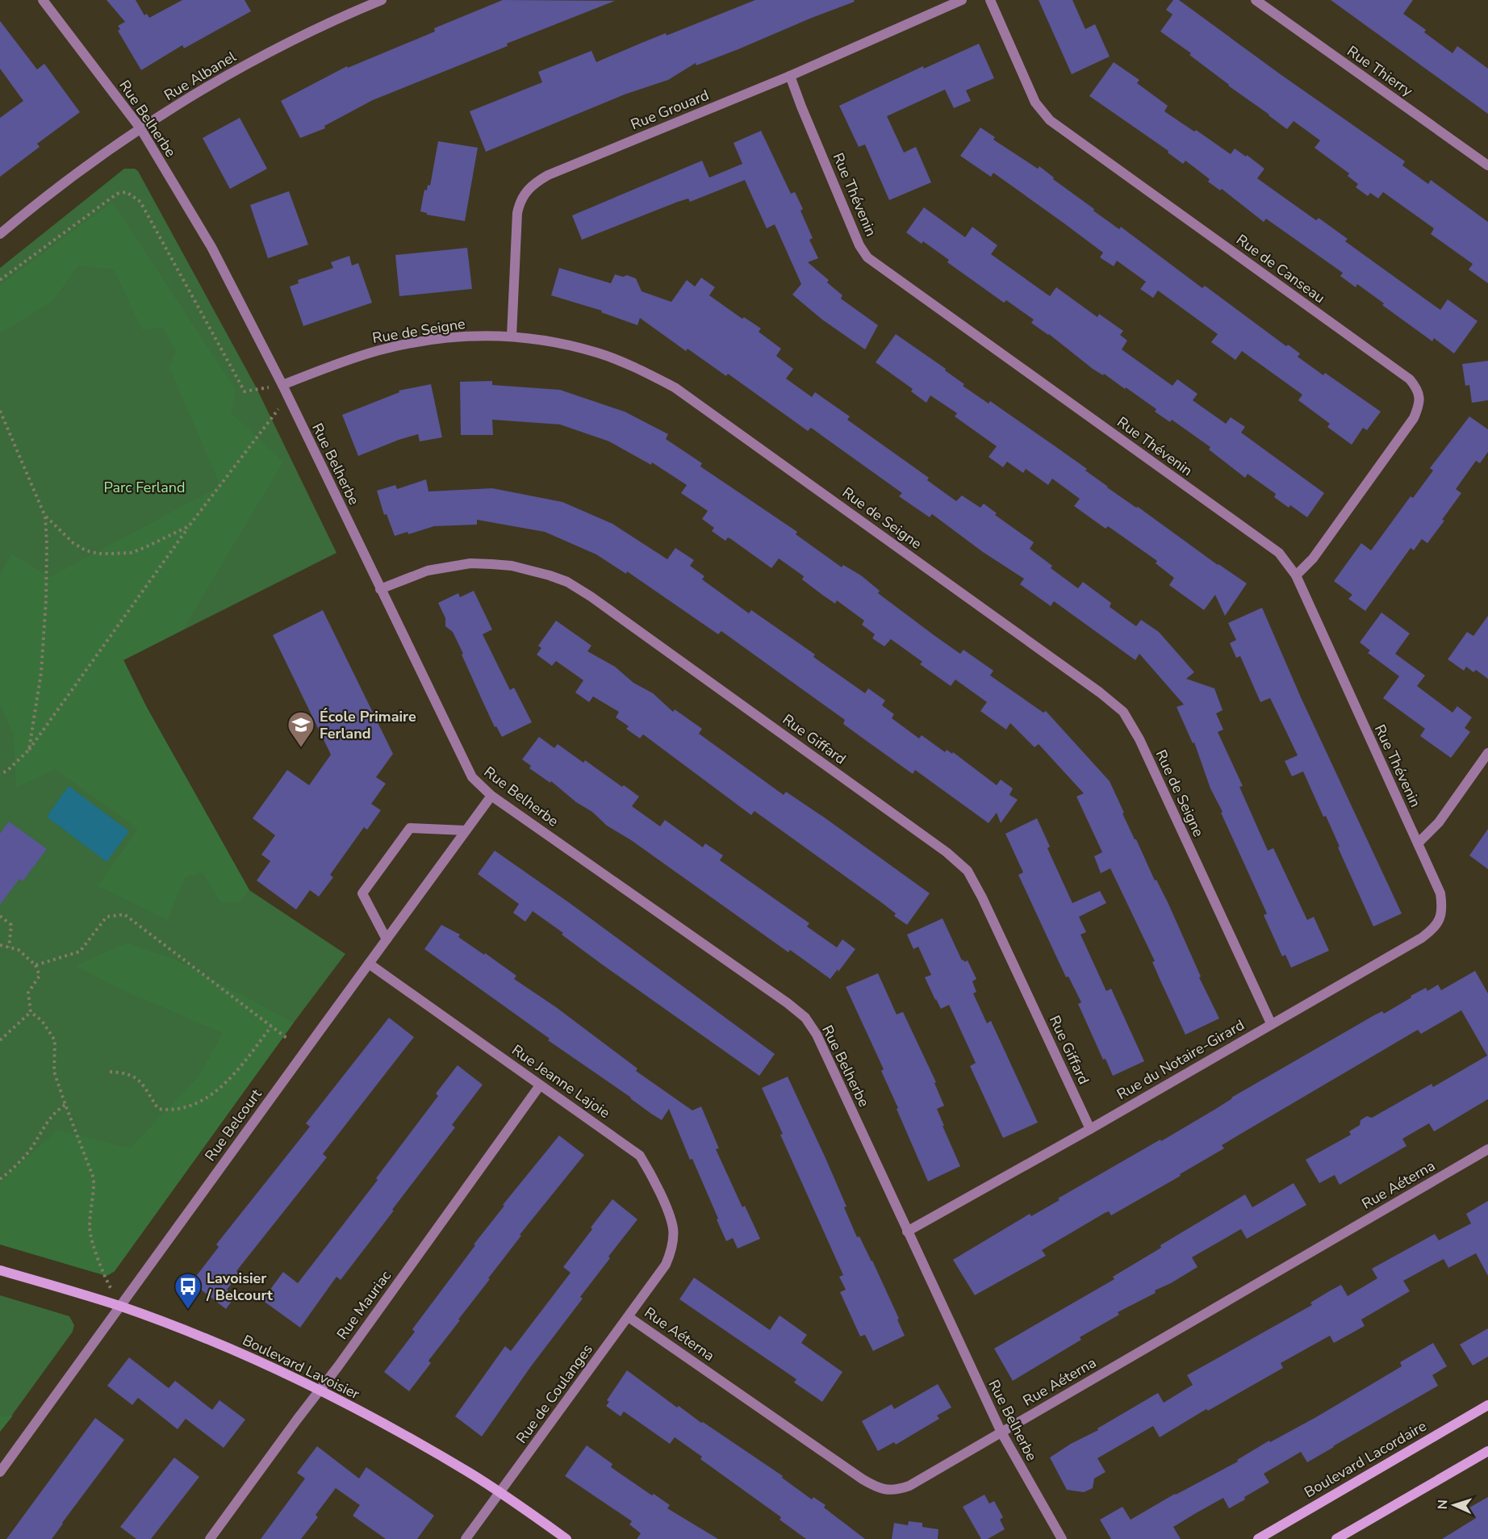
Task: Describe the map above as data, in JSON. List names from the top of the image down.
{
  "streets": {
    "street": [
      "Rue Thierry",
      "Rue Albanel",
      "Rue Grouard",
      "Rue Belherbe",
      "Rue Thévenin",
      "Rue de Canseau",
      "Rue de Seigne",
      "Rue Giffard",
      "Rue du Notaire-Girard",
      "Rue Jeanne Lajoie",
      "Rue Belcourt",
      "Rue Aéterna",
      "Rue Mauriac",
      "Boulevard Lavoisier",
      "Rue de Coulanges",
      "Boulevard Lacordaire"
    ]
  },
  "crossings": [
    ["Rue Albanel", "Rue Belherbe"],
    ["Rue Grouard", "Rue Thévenin"],
    ["Rue Grouard", "Rue de Seigne"],
    ["Rue Belherbe", "Rue de Seigne"],
    ["Rue Belherbe", "Rue Giffard"],
    ["Rue Belherbe", "Rue du Notaire-Girard"],
    ["Rue Belherbe", "Rue Belcourt"],
    ["Rue Belherbe", "Rue Aéterna"],
    ["Rue Thévenin", "Rue de Canseau"],
    ["Rue Thévenin", "Rue du Notaire-Girard"],
    ["Rue de Seigne", "Rue du Notaire-Girard"],
    ["Rue Giffard", "Rue du Notaire-Girard"],
    ["Rue Jeanne Lajoie", "Rue Belcourt"],
    ["Rue Jeanne Lajoie", "Rue Mauriac"],
    ["Rue Jeanne Lajoie", "Rue de Coulanges"],
    ["Rue Belcourt", "Boulevard Lavoisier"],
    ["Rue Aéterna", "Rue de Coulanges"],
    ["Rue Mauriac", "Boulevard Lavoisier"],
    ["Boulevard Lavoisier", "Rue de Coulanges"]
  ],
  "parks": ["Parc Ferland"],
  "places": {
    "school or university": ["École Primaire Ferland"],
    "bus stop": ["Lavoisier / Belcourt"]
  },
  "north": "left"
}
